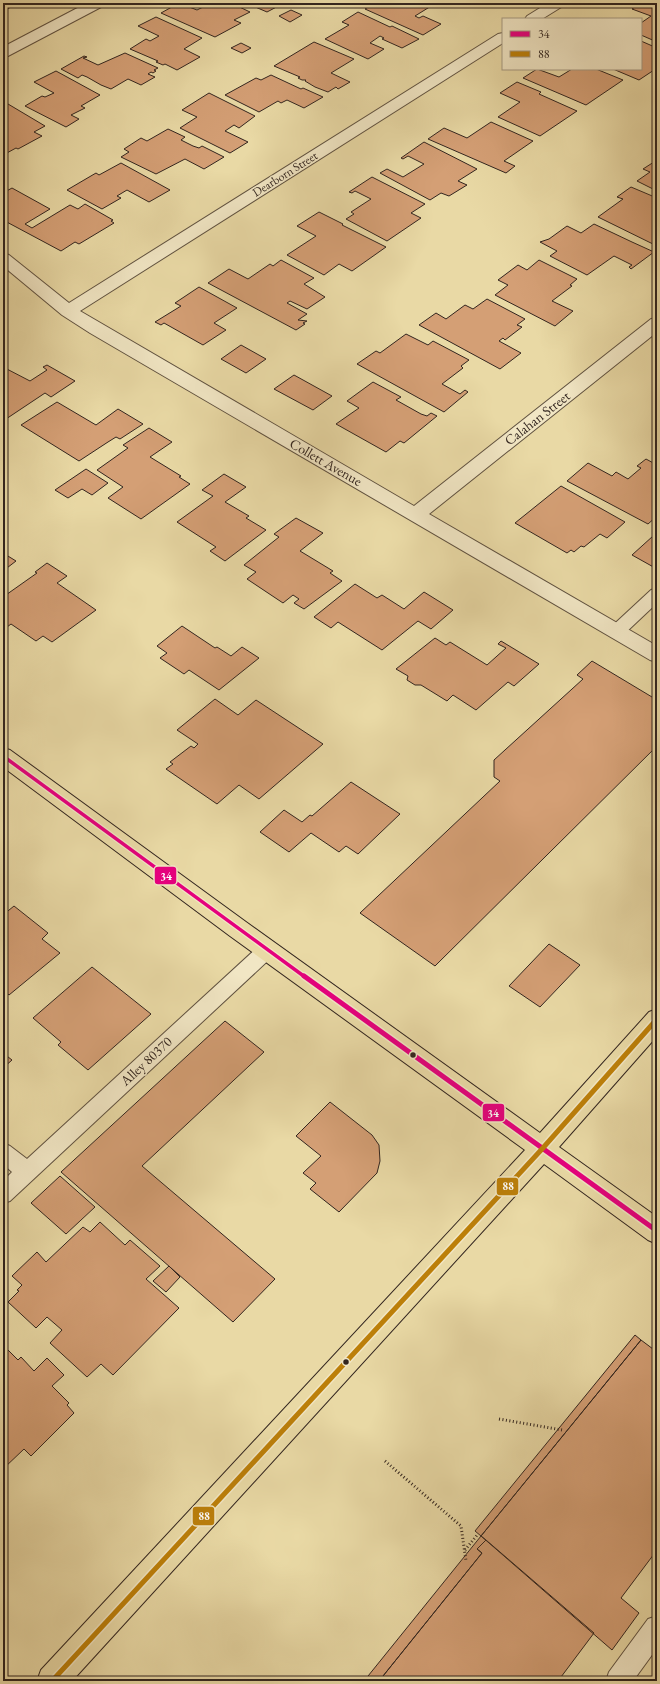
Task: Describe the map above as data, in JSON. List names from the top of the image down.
{
  "streets": {
    "street": ["Dearborn Street", "Calahan Street", "Collett Avenue"],
    "lane": ["Alley 80370"]
  },
  "crossings": [
    ["Dearborn Street", "Collett Avenue"],
    ["Calahan Street", "Collett Avenue"]
  ],
  "lines": ["transit line 34", "transit line 88"],
  "legend": ["34", "88"]
}
